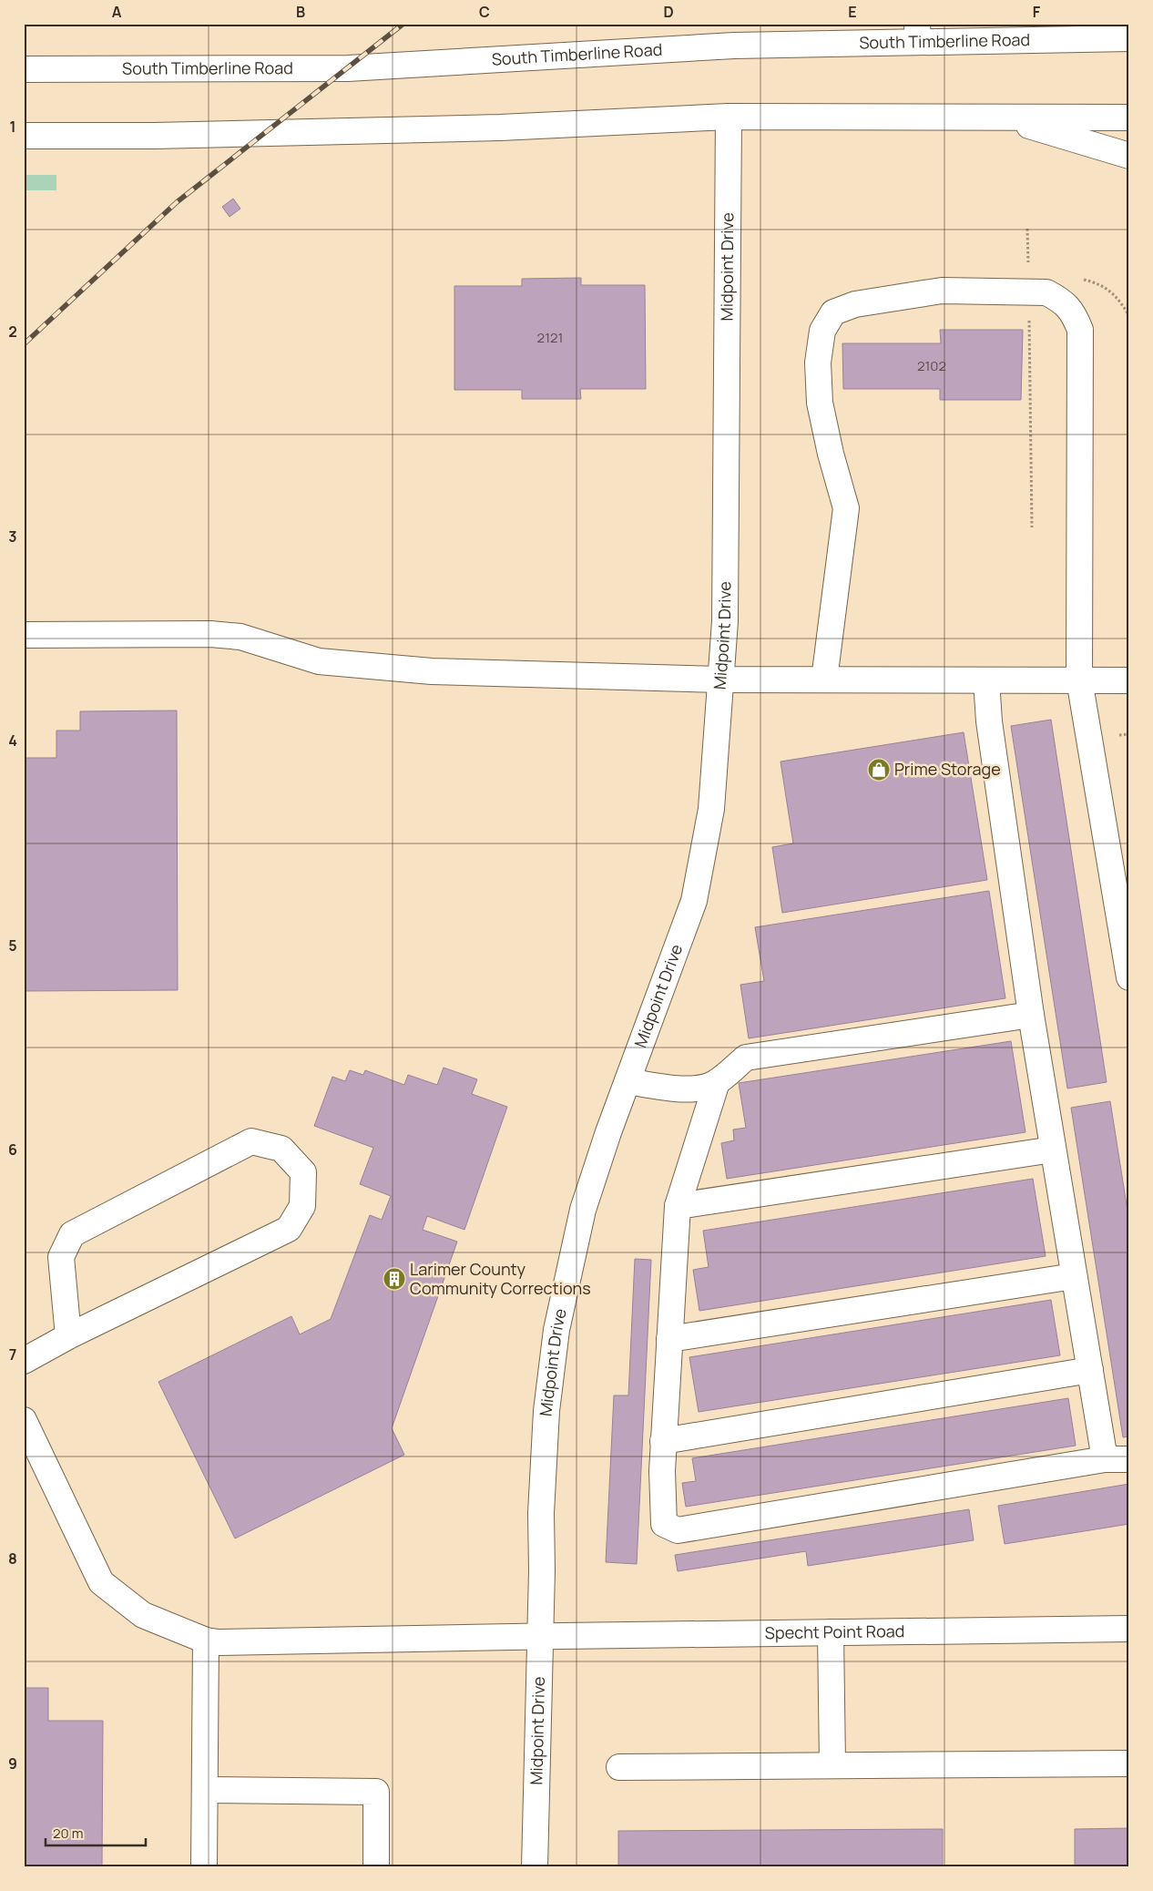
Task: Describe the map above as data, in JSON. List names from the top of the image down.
{
  "streets": {
    "street": ["South Timberline Road", "Midpoint Drive", "Specht Point Road"]
  },
  "crossings": [
    ["Midpoint Drive", "Specht Point Road"]
  ],
  "places": {
    "shop": ["Prime Storage"],
    "building": ["Larimer County Community Corrections"]
  },
  "house_numbers": ["2121", "2102"],
  "scale_bar": "20 m",
  "grid": {
    "columns": [
      "A",
      "B",
      "C",
      "D",
      "E",
      "F"
    ],
    "rows": [
      "1",
      "2",
      "3",
      "4",
      "5",
      "6",
      "7",
      "8",
      "9"
    ]
  }
}
